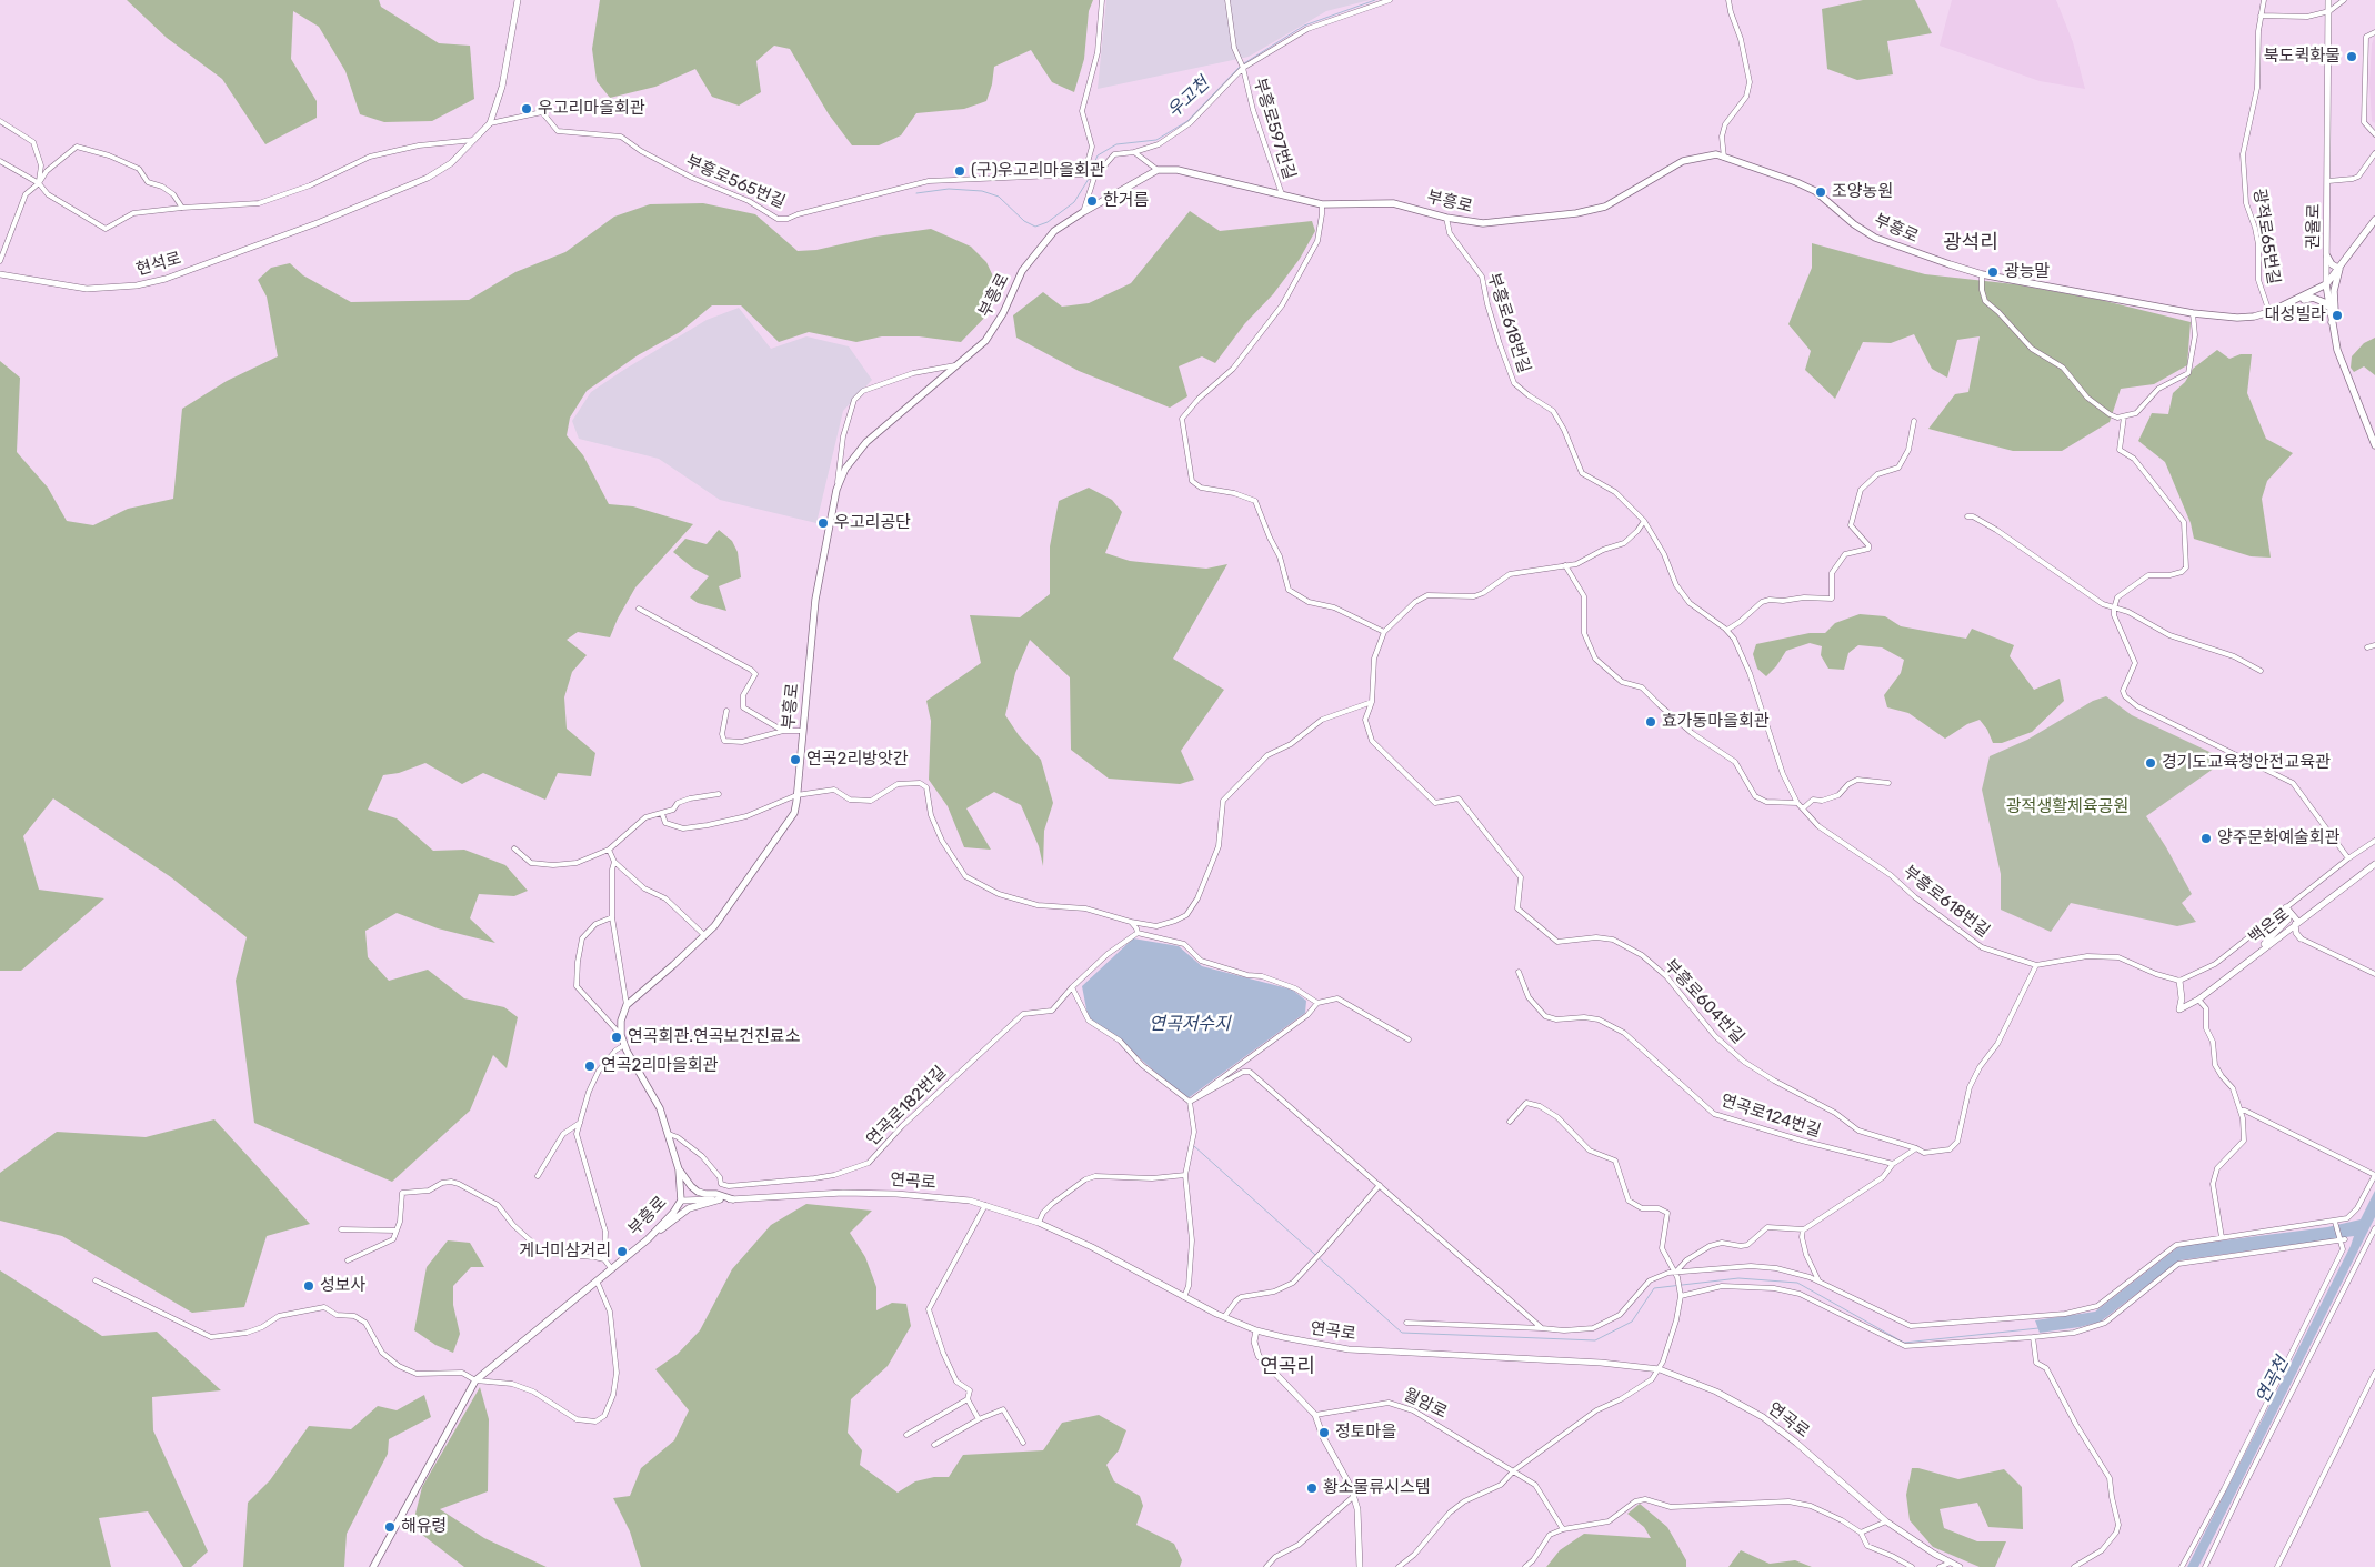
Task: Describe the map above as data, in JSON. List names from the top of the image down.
{
  "streets": {
    "main road": ["부흥로", "권율로"],
    "street": [
      "부흥로597번길",
      "부흥로565번길",
      "광적로65번길",
      "현석로",
      "부흥로618번길",
      "백은로",
      "부흥로604번길",
      "연곡로182번길",
      "연곡로124번길",
      "연곡로",
      "월암로"
    ]
  },
  "crossings": [
    ["부흥로597번길", "부흥로"],
    ["부흥로", "권율로"],
    ["부흥로", "광적로65번길"],
    ["부흥로", "부흥로618번길"],
    ["부흥로", "연곡로182번길"],
    ["부흥로", "연곡로"],
    ["부흥로618번길", "백은로"],
    ["부흥로618번길", "부흥로604번길"]
  ],
  "districts": ["광석리", "연곡리"],
  "water": ["우고천", "연곡저수지", "연곡천"],
  "parks": ["광적생활체육공원"],
  "places": [
    "북도퀵화물",
    "우고리마을회관",
    "(구)우고리마을회관",
    "조양농원",
    "한거름",
    "광능말",
    "대성빌라",
    "우고리공단",
    "효가동마을회관",
    "연곡2리방앗간",
    "경기도교육청안전교육관",
    "양주문화예술회관",
    "연곡회관.연곡보건진료소",
    "연곡2리마을회관",
    "게너미삼거리",
    "성보사",
    "정토마을",
    "황소물류시스템",
    "해유령"
  ]
}
